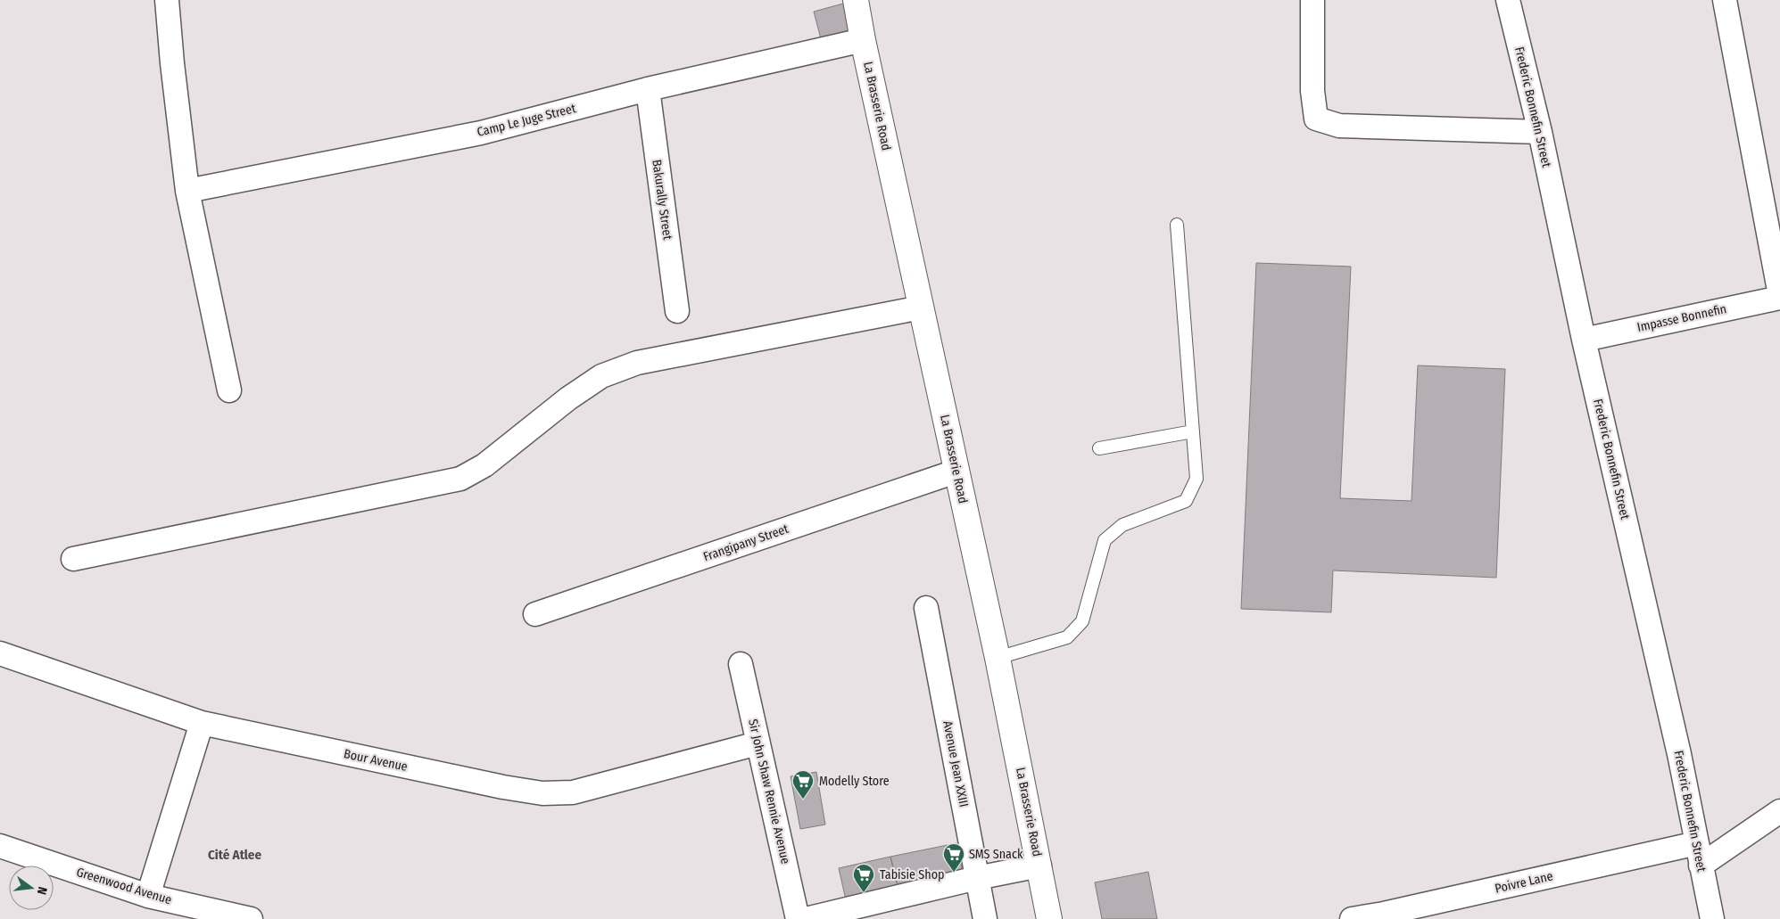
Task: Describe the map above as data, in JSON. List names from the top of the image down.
{
  "streets": {
    "main road": ["La Brasserie Road"],
    "street": [
      "Frederic Bonnefin Street",
      "Camp Le Juge Street",
      "Bakurally Street",
      "Impasse Bonnefin",
      "Frangipany Street",
      "Bour Avenue",
      "Avenue Jean XXIII",
      "Sir John Shaw Rennie Avenue",
      "Poivre Lane",
      "Greenwood Avenue"
    ]
  },
  "crossings": [
    ["La Brasserie Road", "Camp Le Juge Street"],
    ["La Brasserie Road", "Frangipany Street"],
    ["Frederic Bonnefin Street", "Impasse Bonnefin"],
    ["Frederic Bonnefin Street", "Poivre Lane"],
    ["Camp Le Juge Street", "Bakurally Street"],
    ["Bour Avenue", "Sir John Shaw Rennie Avenue"]
  ],
  "districts": ["Cité Atlee"],
  "places": {
    "supermarket": ["Modelly Store", "SMS Snack", "Tabisie Shop"]
  },
  "north": "right"
}
